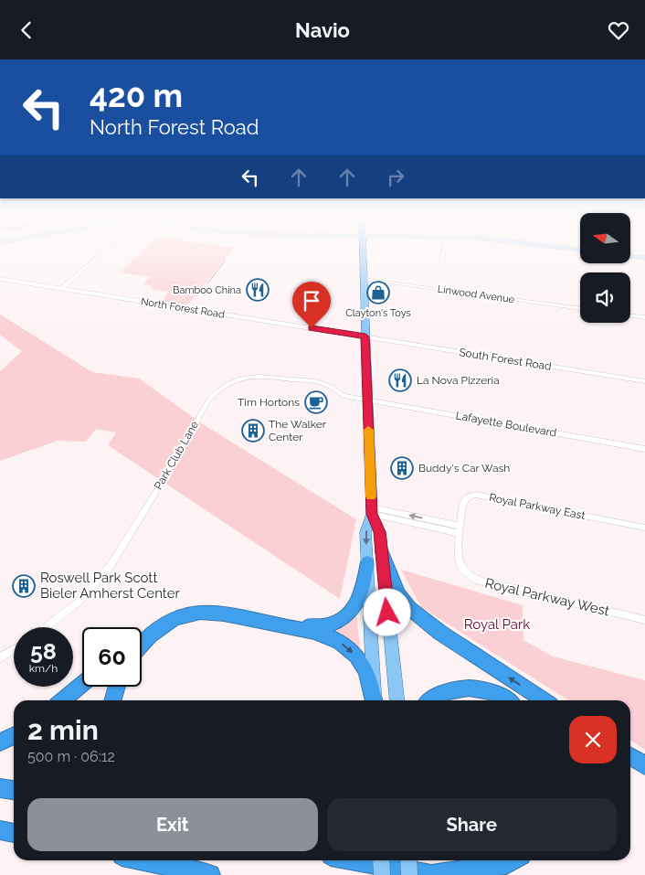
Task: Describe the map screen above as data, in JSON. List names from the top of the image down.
{
  "streets": {
    "street": [
      "Linwood Avenue",
      "North Forest Road",
      "South Forest Road",
      "Lafayette Boulevard",
      "Park Club Lane",
      "Royal Parkway East",
      "Royal Parkway West"
    ]
  },
  "crossings": [
    ["North Forest Road", "South Forest Road"],
    ["Lafayette Boulevard", "Park Club Lane"],
    ["Royal Parkway East", "Royal Parkway West"]
  ],
  "parks": ["Royal Park"],
  "places": {
    "restaurant": ["Bamboo China", "La Nova Pizzeria"],
    "shop": ["Clayton's Toys"],
    "cafe": ["Tim Hortons"],
    "building": ["The Walker Center", "Buddy's Car Wash", "Roswell Park Scott Bieler Amherst Center"]
  },
  "north": "left",
  "page": {
    "header": "Navio",
    "turn": ["420 m", "North Forest Road"],
    "speed": "58 km/h",
    "limit": "60",
    "heading": ["2 min", "500 m · 06:12"],
    "buttons": ["Exit", "Share"]
  }
}
